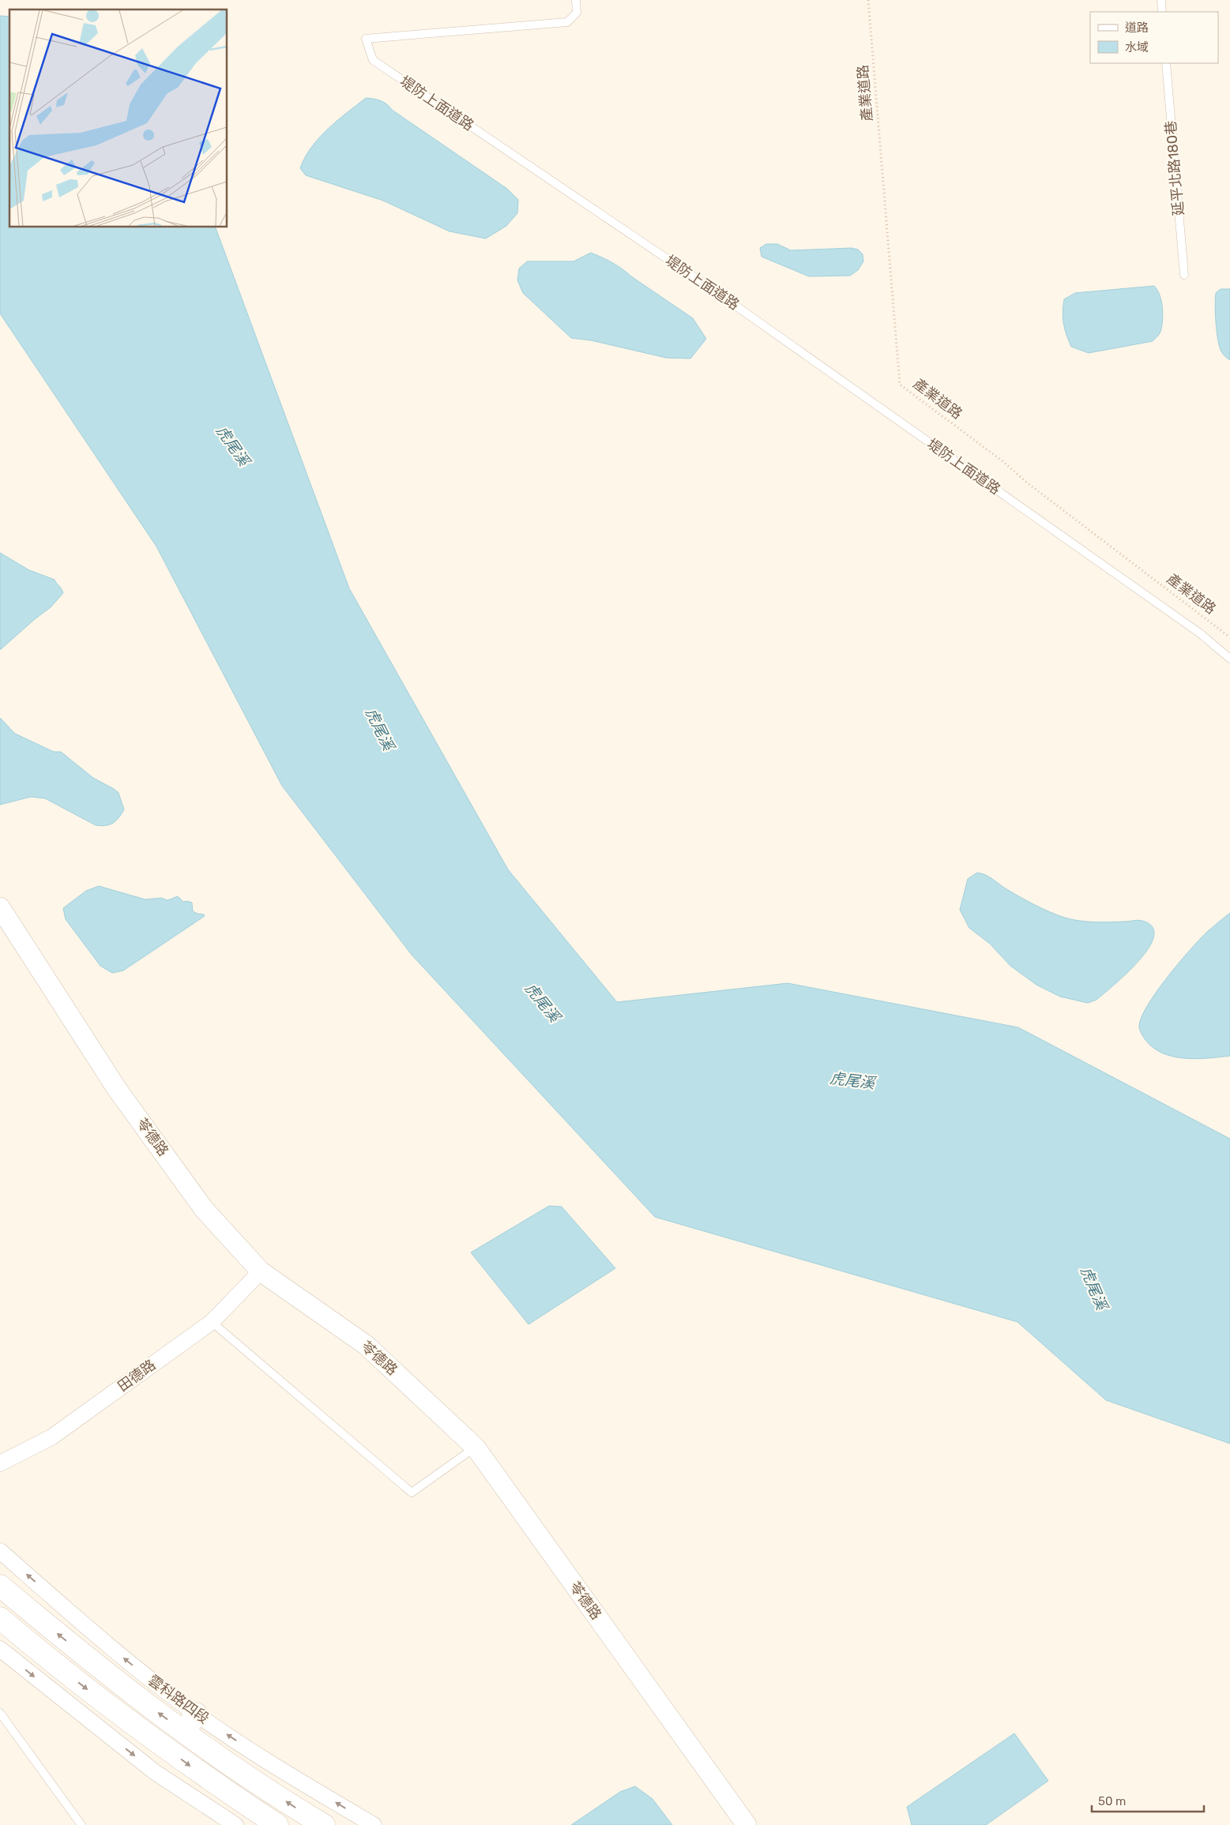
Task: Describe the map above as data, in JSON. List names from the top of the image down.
{
  "streets": {
    "main road": ["雲科路四段"],
    "street": ["苓德路", "田德路"],
    "lane": ["堤防上面道路", "延平北路180巷"],
    "path": ["產業道路"]
  },
  "crossings": [
    ["苓德路", "田德路"]
  ],
  "water": ["虎尾溪"],
  "legend": ["道路", "水域"],
  "scale_bar": "50 m"
}
